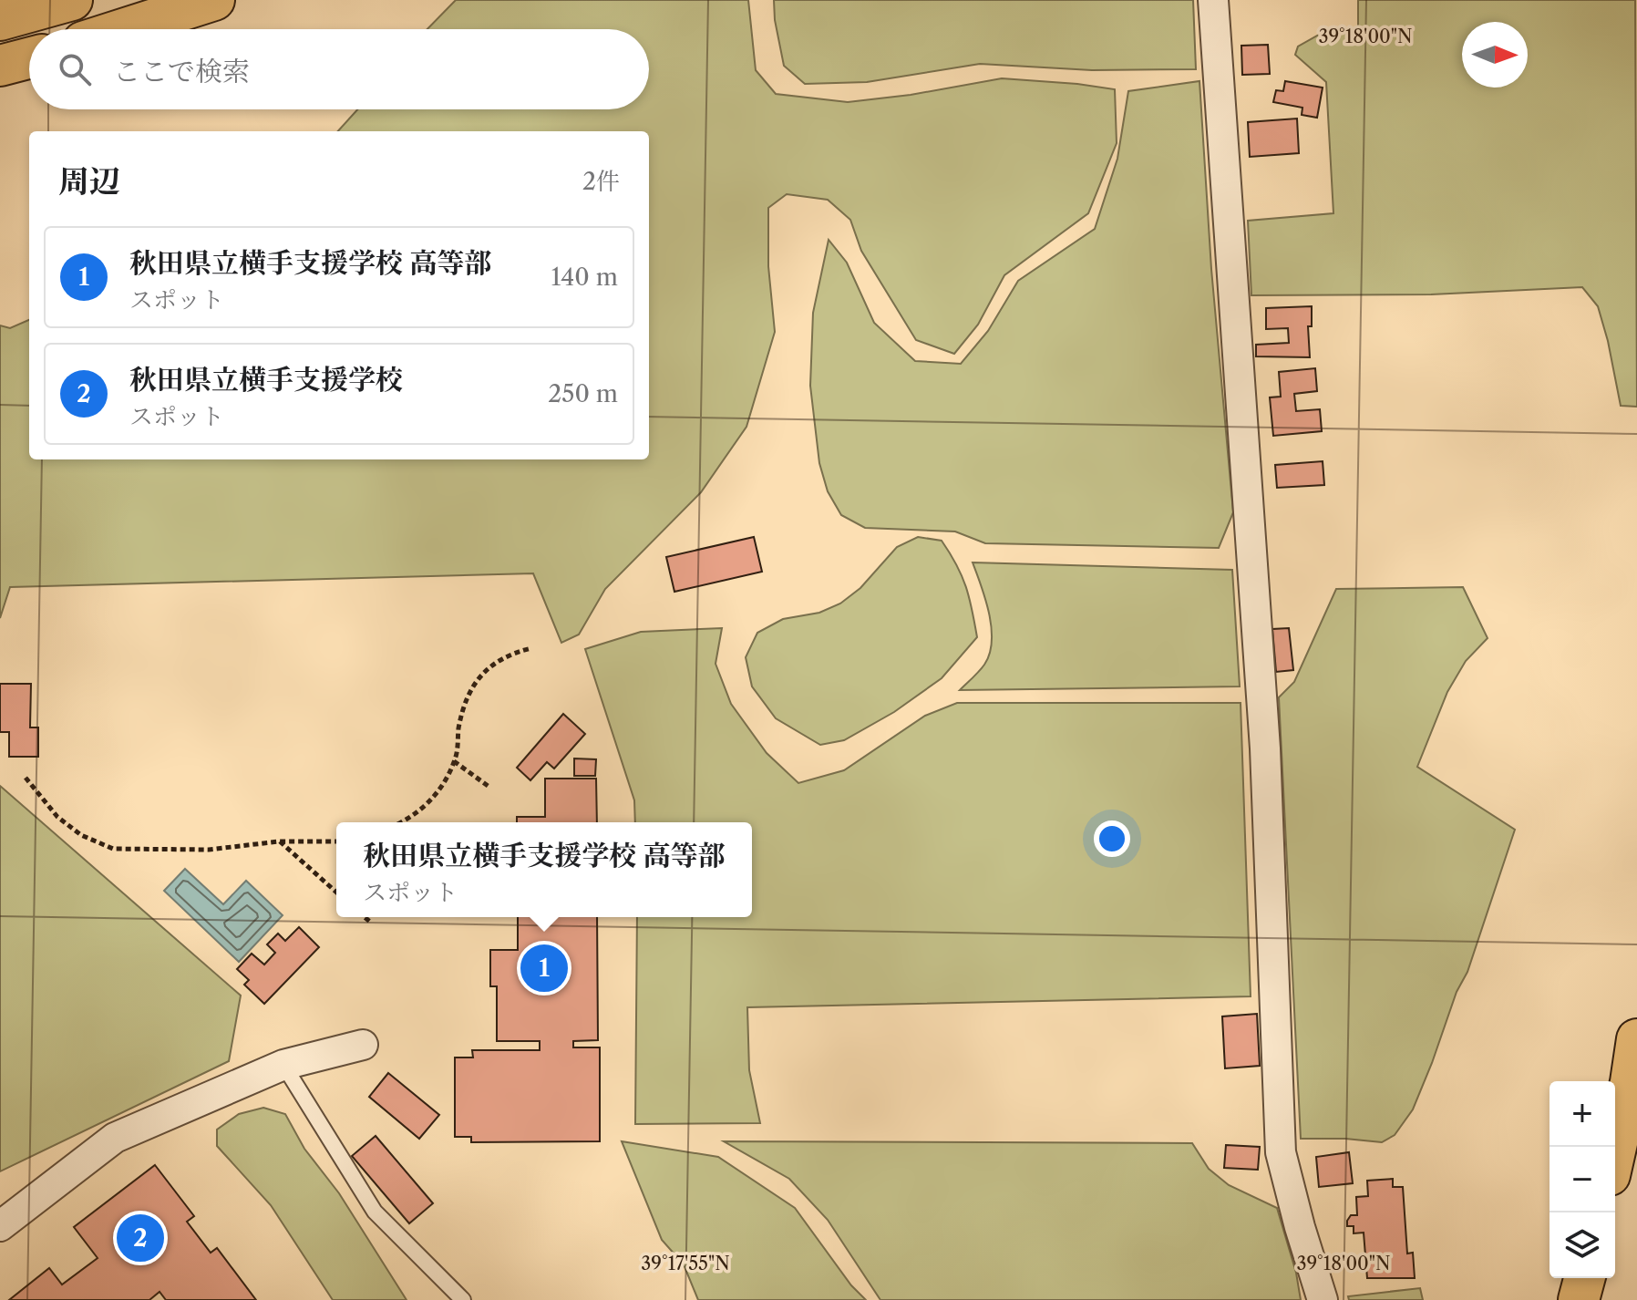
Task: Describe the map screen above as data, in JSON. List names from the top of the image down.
{
  "north": "right",
  "page": {
    "search": "ここで検索",
    "heading": ["周辺", "2件"],
    "list": [
      {
        "mark": "1",
        "name": "秋田県立横手支援学校 高等部",
        "note": "スポット",
        "value": "140 m"
      },
      {
        "mark": "2",
        "name": "秋田県立横手支援学校",
        "note": "スポット",
        "value": "250 m"
      }
    ],
    "popup": ["秋田県立横手支援学校 高等部", "スポット"],
    "pins": ["1", "2"],
    "map_buttons": ["+", "−"]
  },
  "coordinates": ["39°18'00\"N", "39°17'55\"N"]
}
